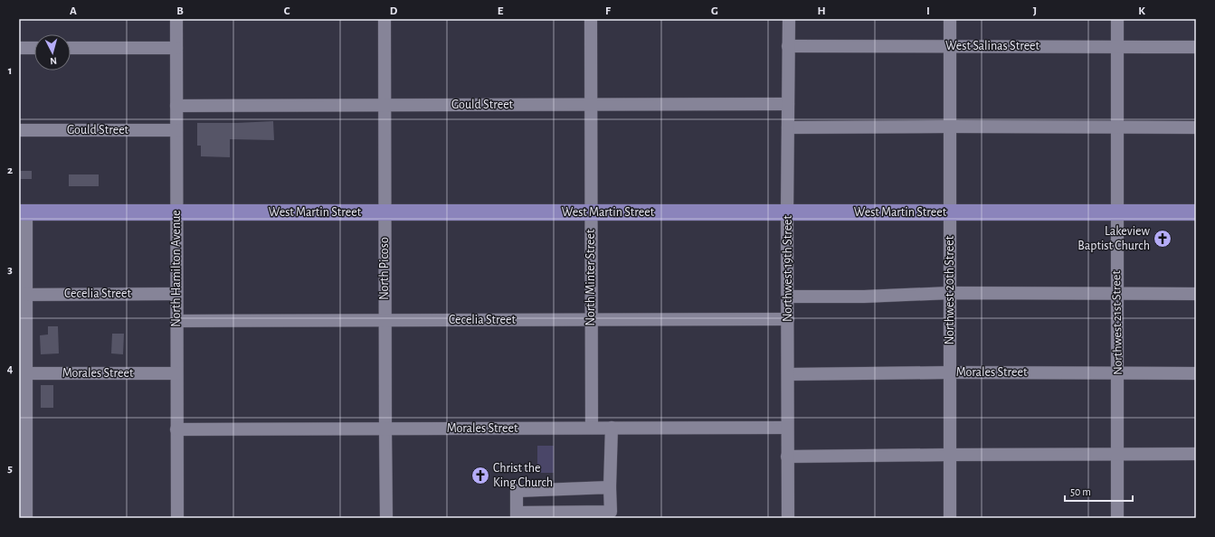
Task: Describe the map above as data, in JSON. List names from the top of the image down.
{
  "streets": {
    "main road": ["West Martin Street"],
    "street": [
      "West Salinas Street",
      "Gould Street",
      "North Hamilton Avenue",
      "North Picoso",
      "Northwest 19th Street",
      "North Minter Street",
      "Northwest 20th Street",
      "Cecelia Street",
      "Northwest 21st Street",
      "Morales Street"
    ]
  },
  "crossings": [
    ["West Salinas Street", "Northwest 19th Street"],
    ["West Salinas Street", "Northwest 20th Street"],
    ["West Salinas Street", "Northwest 21st Street"],
    ["Gould Street", "North Hamilton Avenue"],
    ["Gould Street", "North Picoso"],
    ["Gould Street", "Northwest 19th Street"],
    ["Gould Street", "North Minter Street"],
    ["West Martin Street", "North Hamilton Avenue"],
    ["West Martin Street", "North Picoso"],
    ["West Martin Street", "Northwest 19th Street"],
    ["West Martin Street", "North Minter Street"],
    ["West Martin Street", "Northwest 20th Street"],
    ["West Martin Street", "Northwest 21st Street"],
    ["North Hamilton Avenue", "Cecelia Street"],
    ["North Hamilton Avenue", "Morales Street"],
    ["North Picoso", "Cecelia Street"],
    ["North Picoso", "Morales Street"],
    ["Northwest 19th Street", "Cecelia Street"],
    ["Northwest 19th Street", "Morales Street"],
    ["North Minter Street", "Cecelia Street"],
    ["North Minter Street", "Morales Street"],
    ["Northwest 20th Street", "Morales Street"],
    ["Northwest 21st Street", "Morales Street"]
  ],
  "places": {
    "church": ["Lakeview Baptist Church", "Christ the King Church"]
  },
  "scale_bar": "50 m",
  "north": "bottom",
  "grid": {
    "columns": [
      "A",
      "B",
      "C",
      "D",
      "E",
      "F",
      "G",
      "H",
      "I",
      "J",
      "K"
    ],
    "rows": [
      "1",
      "2",
      "3",
      "4",
      "5"
    ]
  }
}
